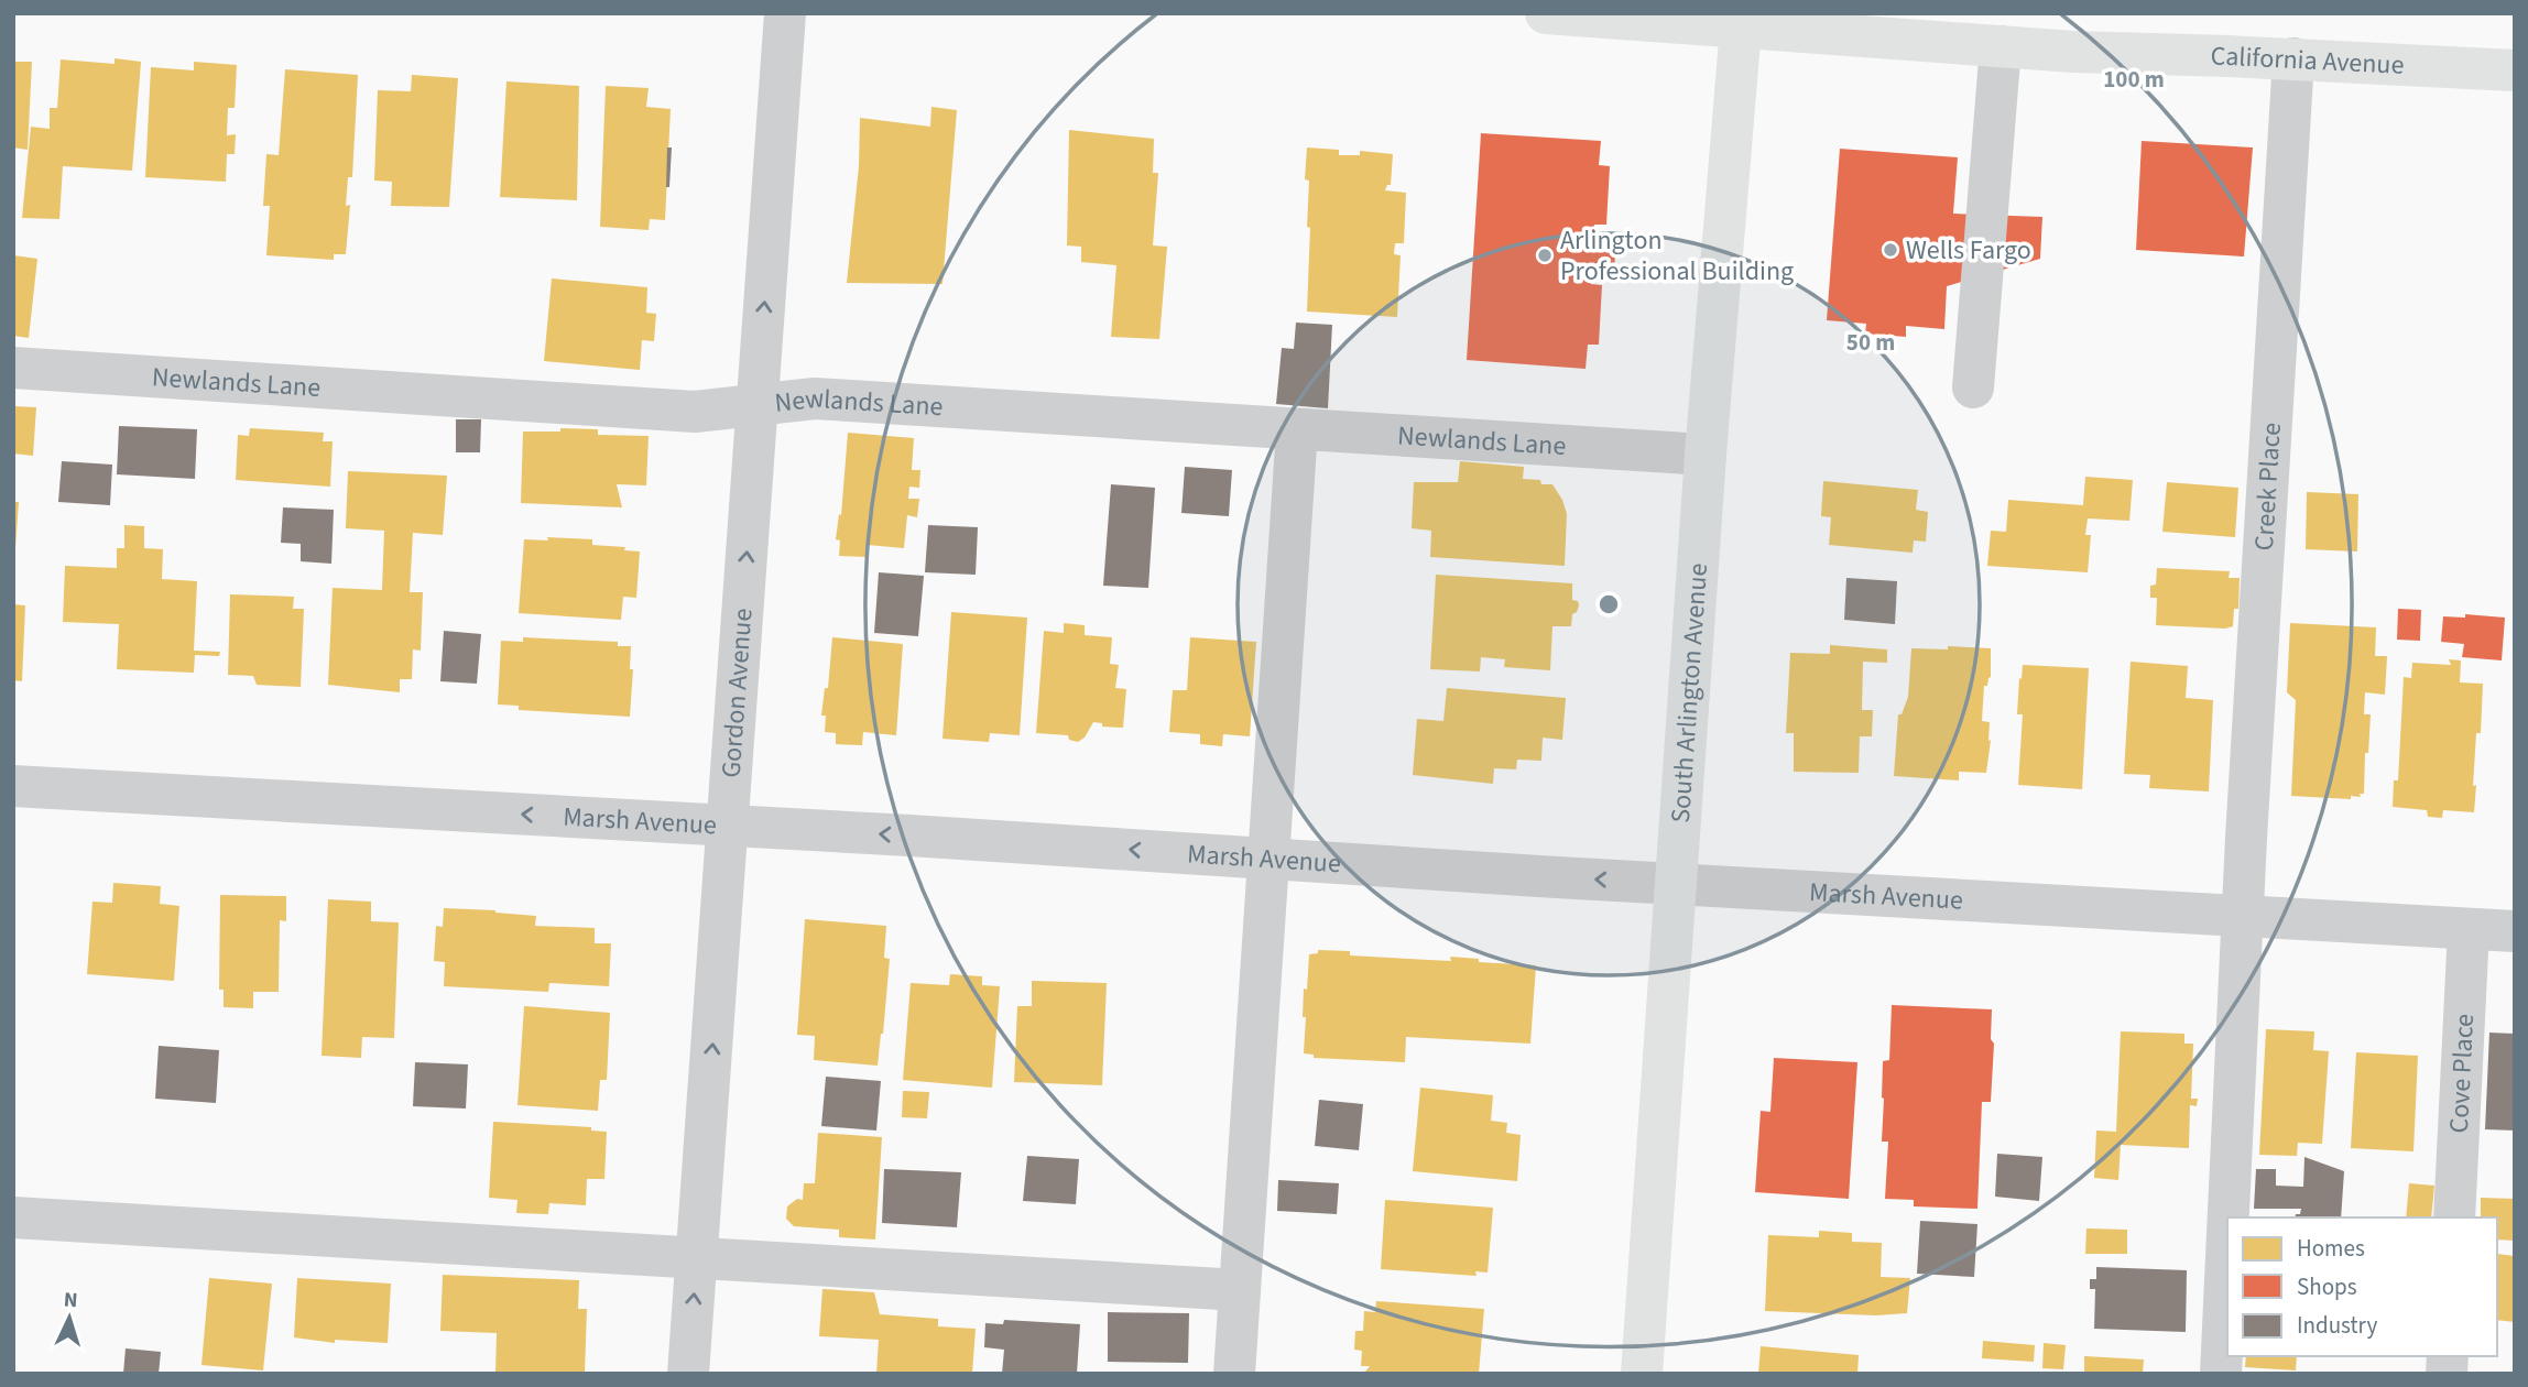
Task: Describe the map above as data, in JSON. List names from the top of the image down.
{
  "streets": {
    "main road": ["California Avenue", "South Arlington Avenue"],
    "street": [
      "Newlands Lane",
      "Creek Place",
      "Gordon Avenue",
      "Marsh Avenue",
      "Cove Place"
    ]
  },
  "crossings": [
    ["California Avenue", "Creek Place"],
    ["California Avenue", "South Arlington Avenue"],
    ["Newlands Lane", "Gordon Avenue"],
    ["Newlands Lane", "South Arlington Avenue"],
    ["Creek Place", "Marsh Avenue"],
    ["Gordon Avenue", "Marsh Avenue"],
    ["South Arlington Avenue", "Marsh Avenue"],
    ["Marsh Avenue", "Cove Place"]
  ],
  "one_way": ["Gordon Avenue", "Marsh Avenue"],
  "places": ["Wells Fargo", "Arlington Professional Building"],
  "legend": ["Homes", "Shops", "Industry"],
  "north": "top",
  "rings": ["100 m", "50 m"]
}
